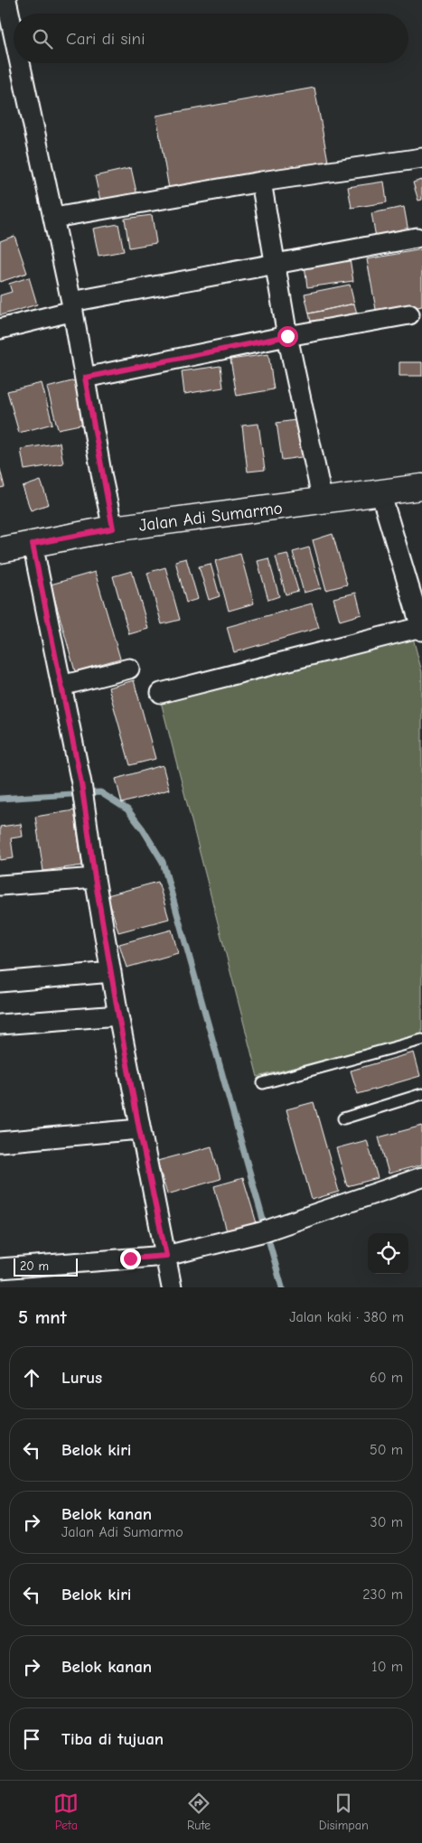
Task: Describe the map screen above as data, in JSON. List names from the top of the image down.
{
  "streets": {
    "main road": ["Jalan Adi Sumarmo"]
  },
  "scale_bar": "20 m",
  "page": {
    "search": "Cari di sini",
    "scale": "20 m",
    "heading": ["5 mnt", "Jalan kaki · 380 m"],
    "list": [
      ["Lurus", "60 m"],
      ["Belok kiri", "50 m"],
      ["Belok kanan", "Jalan Adi Sumarmo", "30 m"],
      ["Belok kiri", "230 m"],
      ["Belok kanan", "10 m"],
      "Tiba di tujuan"
    ],
    "nav": ["Peta", "Rute", "Disimpan"]
  }
}
